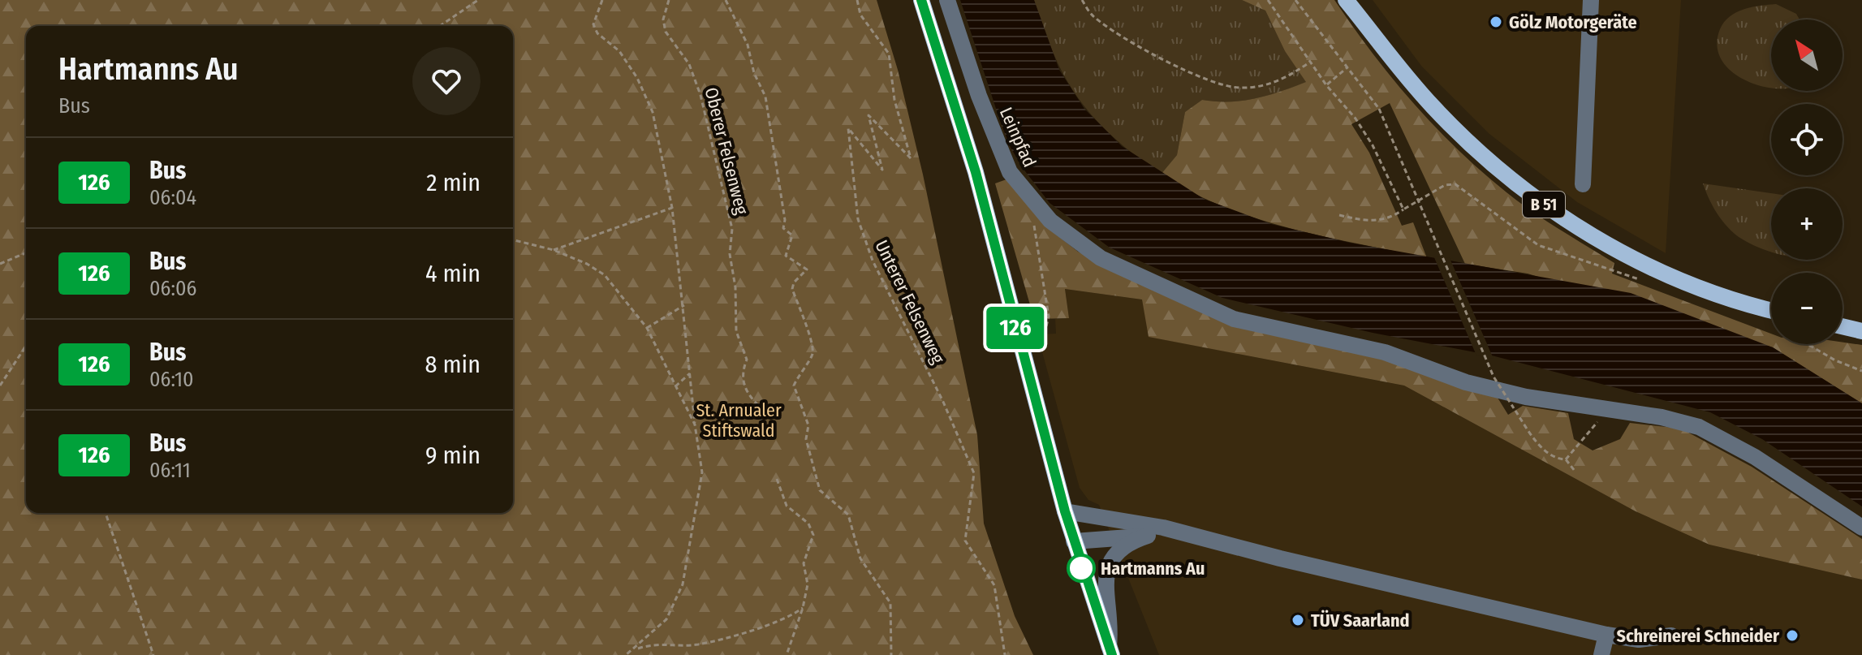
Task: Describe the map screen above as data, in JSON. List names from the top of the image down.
{
  "streets": {
    "main road": ["B 51"],
    "street": ["Leinpfad"],
    "path": ["Oberer Felsenweg", "Unterer Felsenweg"]
  },
  "parks": ["St. Arnualer Stiftswald"],
  "places": [
    "Gölz Motorgeräte",
    "Hartmanns Au",
    "TÜV Saarland",
    "Schreinerei Schneider"
  ],
  "lines": ["bus line 126"],
  "north": "top left",
  "page": {
    "on_map": "126",
    "map_buttons": ["+", "−"],
    "heading": ["Hartmanns Au", "Bus"],
    "list": [
      {
        "mark": "126",
        "name": "Bus",
        "note": "06:04",
        "value": "2 min"
      },
      {
        "mark": "126",
        "name": "Bus",
        "note": "06:06",
        "value": "4 min"
      },
      {
        "mark": "126",
        "name": "Bus",
        "note": "06:10",
        "value": "8 min"
      },
      {
        "mark": "126",
        "name": "Bus",
        "note": "06:11",
        "value": "9 min"
      }
    ]
  }
}
